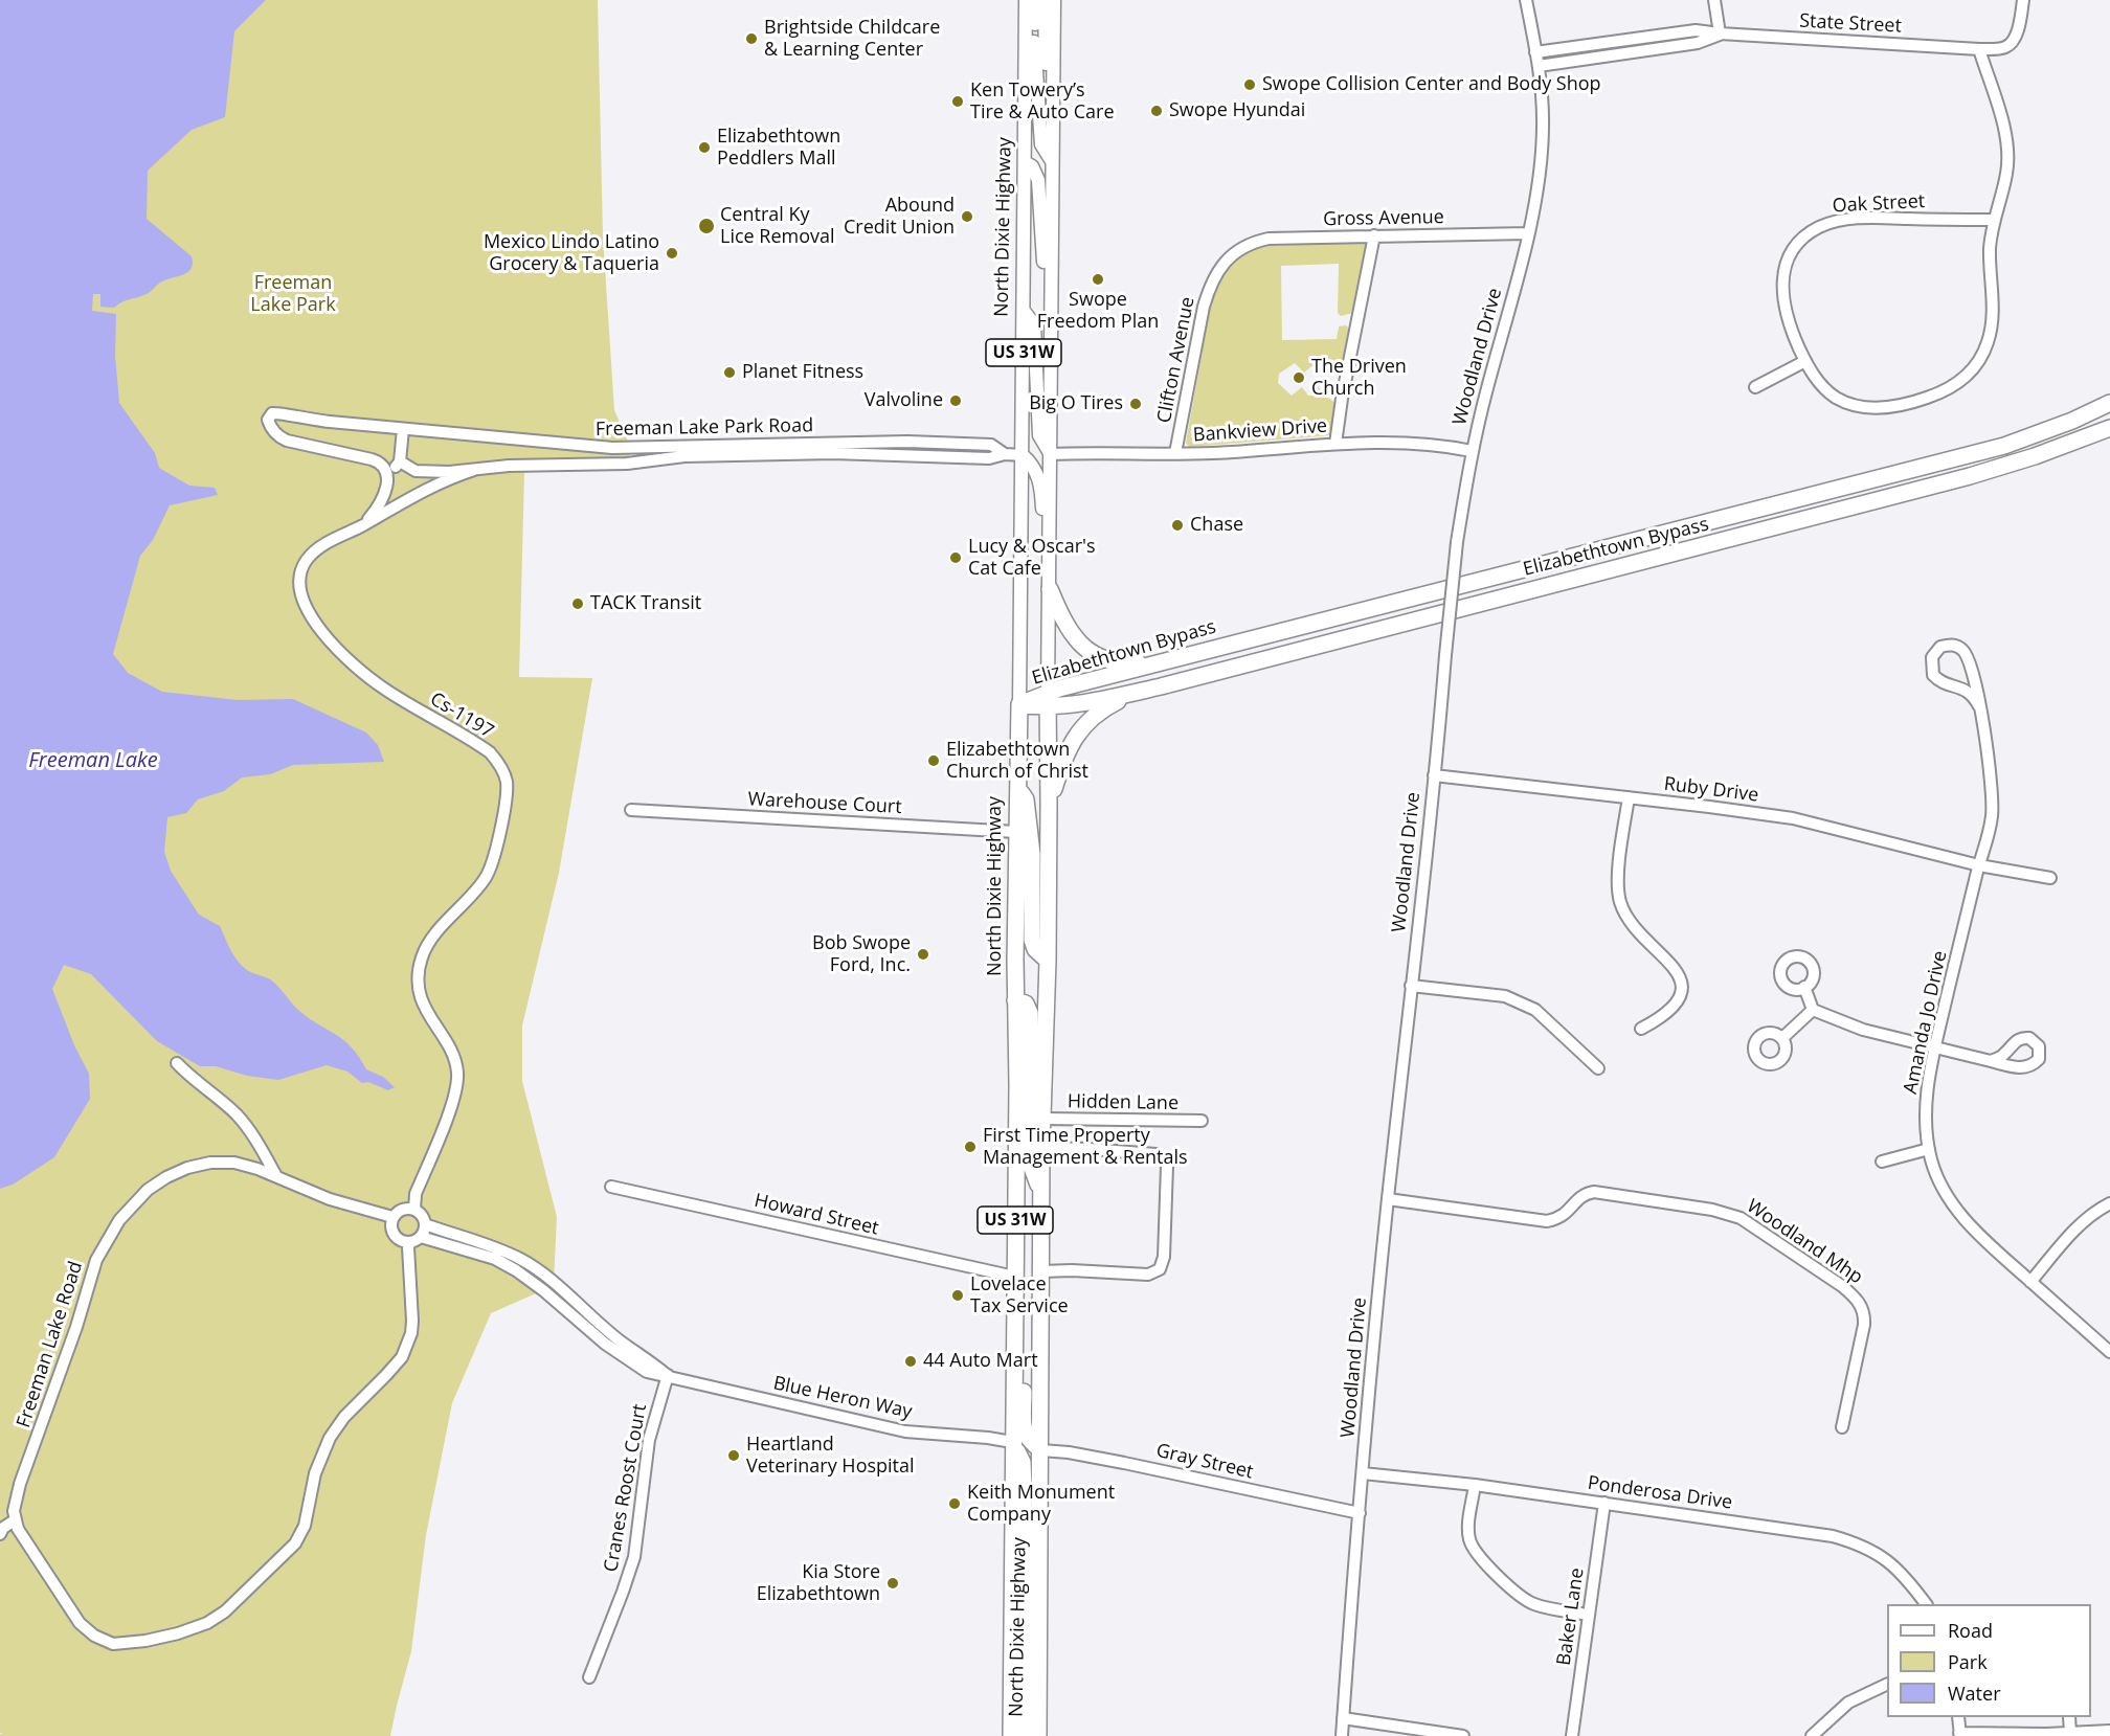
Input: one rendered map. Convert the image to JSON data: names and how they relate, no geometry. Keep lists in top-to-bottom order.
{
  "streets": {
    "highway": ["North Dixie Highway", "US 31W", "Elizabethtown Bypass"],
    "street": [
      "State Street",
      "Oak Street",
      "Gross Avenue",
      "Woodland Drive",
      "Clifton Avenue",
      "Freeman Lake Park Road",
      "Bankview Drive",
      "Cs-1197",
      "Ruby Drive",
      "Warehouse Court",
      "Amanda Jo Drive",
      "Hidden Lane",
      "Howard Street",
      "Woodland Mhp",
      "Freeman Lake Road",
      "Blue Heron Way",
      "Gray Street",
      "Cranes Roost Court",
      "Ponderosa Drive",
      "Baker Lane"
    ]
  },
  "crossings": [
    ["State Street", "Oak Street"],
    ["State Street", "Woodland Drive"],
    ["Gross Avenue", "Woodland Drive"],
    ["Gross Avenue", "Clifton Avenue"],
    ["North Dixie Highway", "US 31W"],
    ["North Dixie Highway", "Freeman Lake Park Road"],
    ["North Dixie Highway", "Elizabethtown Bypass"],
    ["North Dixie Highway", "Warehouse Court"],
    ["North Dixie Highway", "Hidden Lane"],
    ["North Dixie Highway", "Howard Street"],
    ["North Dixie Highway", "Blue Heron Way"],
    ["North Dixie Highway", "Gray Street"],
    ["US 31W", "Bankview Drive"],
    ["US 31W", "Elizabethtown Bypass"],
    ["Woodland Drive", "Bankview Drive"],
    ["Woodland Drive", "Ruby Drive"],
    ["Woodland Drive", "Woodland Mhp"],
    ["Woodland Drive", "Gray Street"],
    ["Woodland Drive", "Ponderosa Drive"],
    ["Clifton Avenue", "Bankview Drive"],
    ["Freeman Lake Park Road", "Cs-1197"],
    ["Cs-1197", "Freeman Lake Road"],
    ["Cs-1197", "Blue Heron Way"],
    ["Ruby Drive", "Amanda Jo Drive"],
    ["Freeman Lake Road", "Blue Heron Way"],
    ["Blue Heron Way", "Cranes Roost Court"],
    ["Ponderosa Drive", "Baker Lane"]
  ],
  "water": ["Freeman Lake"],
  "parks": ["Freeman Lake Park"],
  "places": [
    "Brightside Childcare & Learning Center",
    "Swope Collision Center and Body Shop",
    "Ken Towery’s Tire & Auto Care",
    "Swope Hyundai",
    "Elizabethtown Peddlers Mall",
    "Abound Credit Union",
    "Central Ky Lice Removal",
    "Mexico Lindo Latino Grocery & Taqueria",
    "Swope Freedom Plan",
    "Planet Fitness",
    "The Driven Church",
    "Valvoline",
    "Big O Tires",
    "Chase",
    "Lucy & Oscar's Cat Cafe",
    "TACK Transit",
    "Elizabethtown Church of Christ",
    "Bob Swope Ford, Inc.",
    "First Time Property Management & Rentals",
    "Lovelace Tax Service",
    "44 Auto Mart",
    "Heartland Veterinary Hospital",
    "Keith Monument Company",
    "Kia Store Elizabethtown"
  ],
  "legend": ["Road", "Park", "Water"]
}
